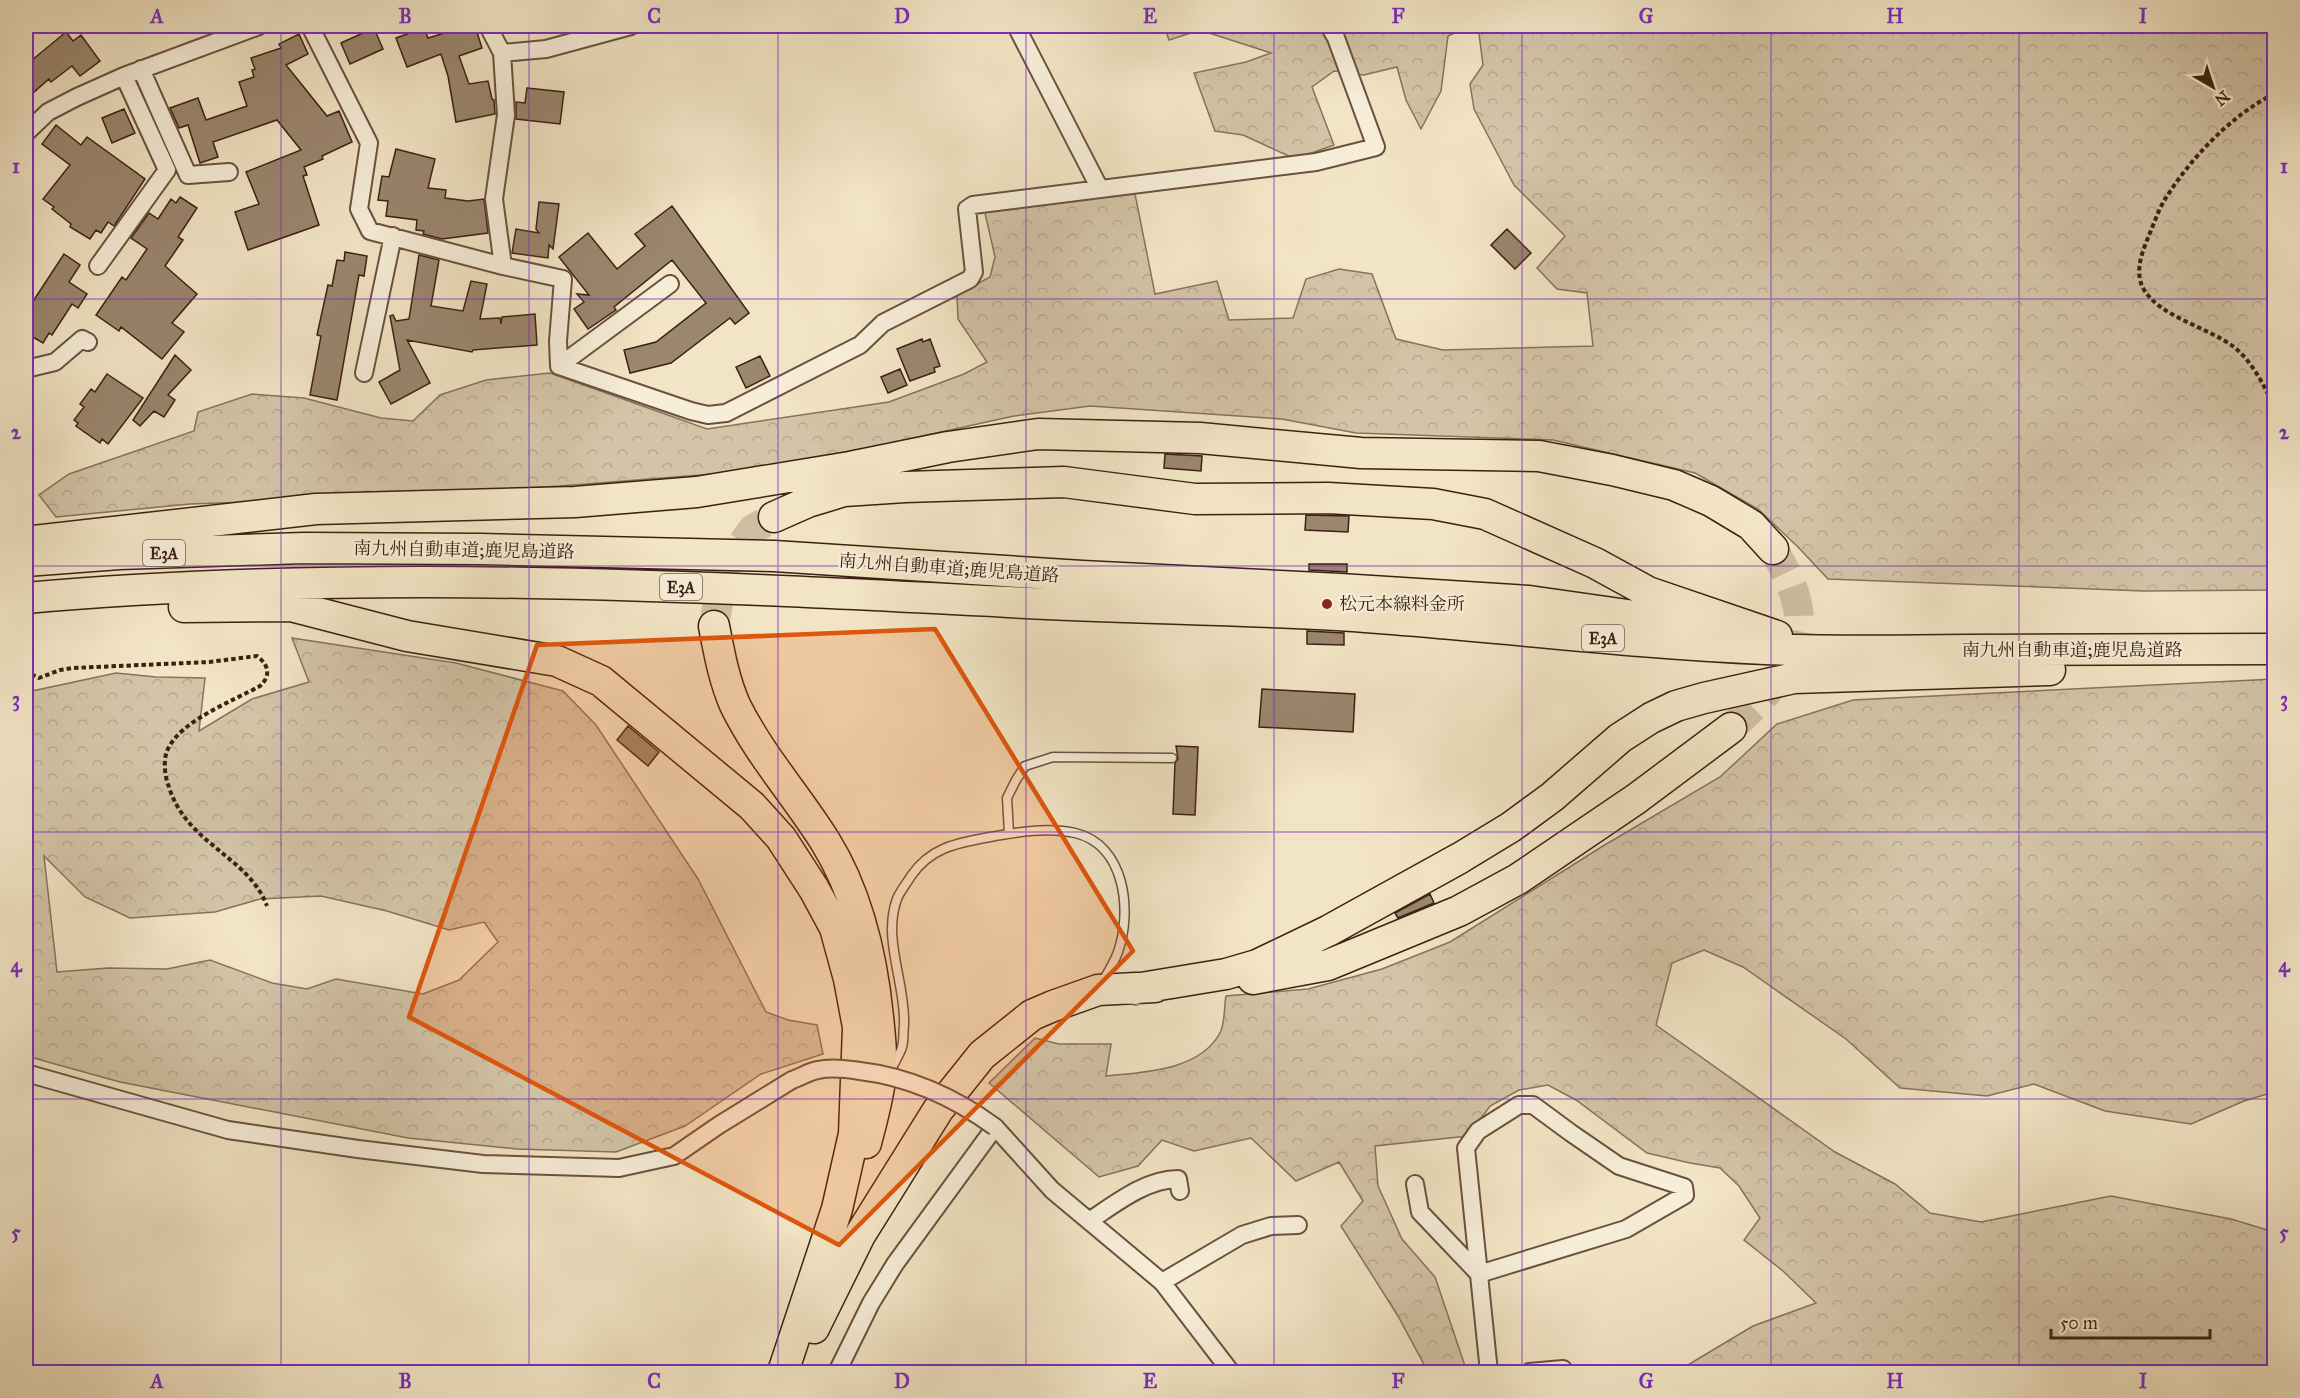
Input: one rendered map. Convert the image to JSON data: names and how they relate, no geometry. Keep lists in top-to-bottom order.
{
  "streets": {
    "highway": ["南九州自動車道;鹿児島道路", "E3A"]
  },
  "places": ["松元本線料金所"],
  "scale_bar": "50 m",
  "north": "bottom right",
  "grid": {
    "columns": [
      "A",
      "B",
      "C",
      "D",
      "E",
      "F",
      "G",
      "H",
      "I"
    ],
    "rows": [
      "1",
      "2",
      "3",
      "4",
      "5"
    ]
  }
}
